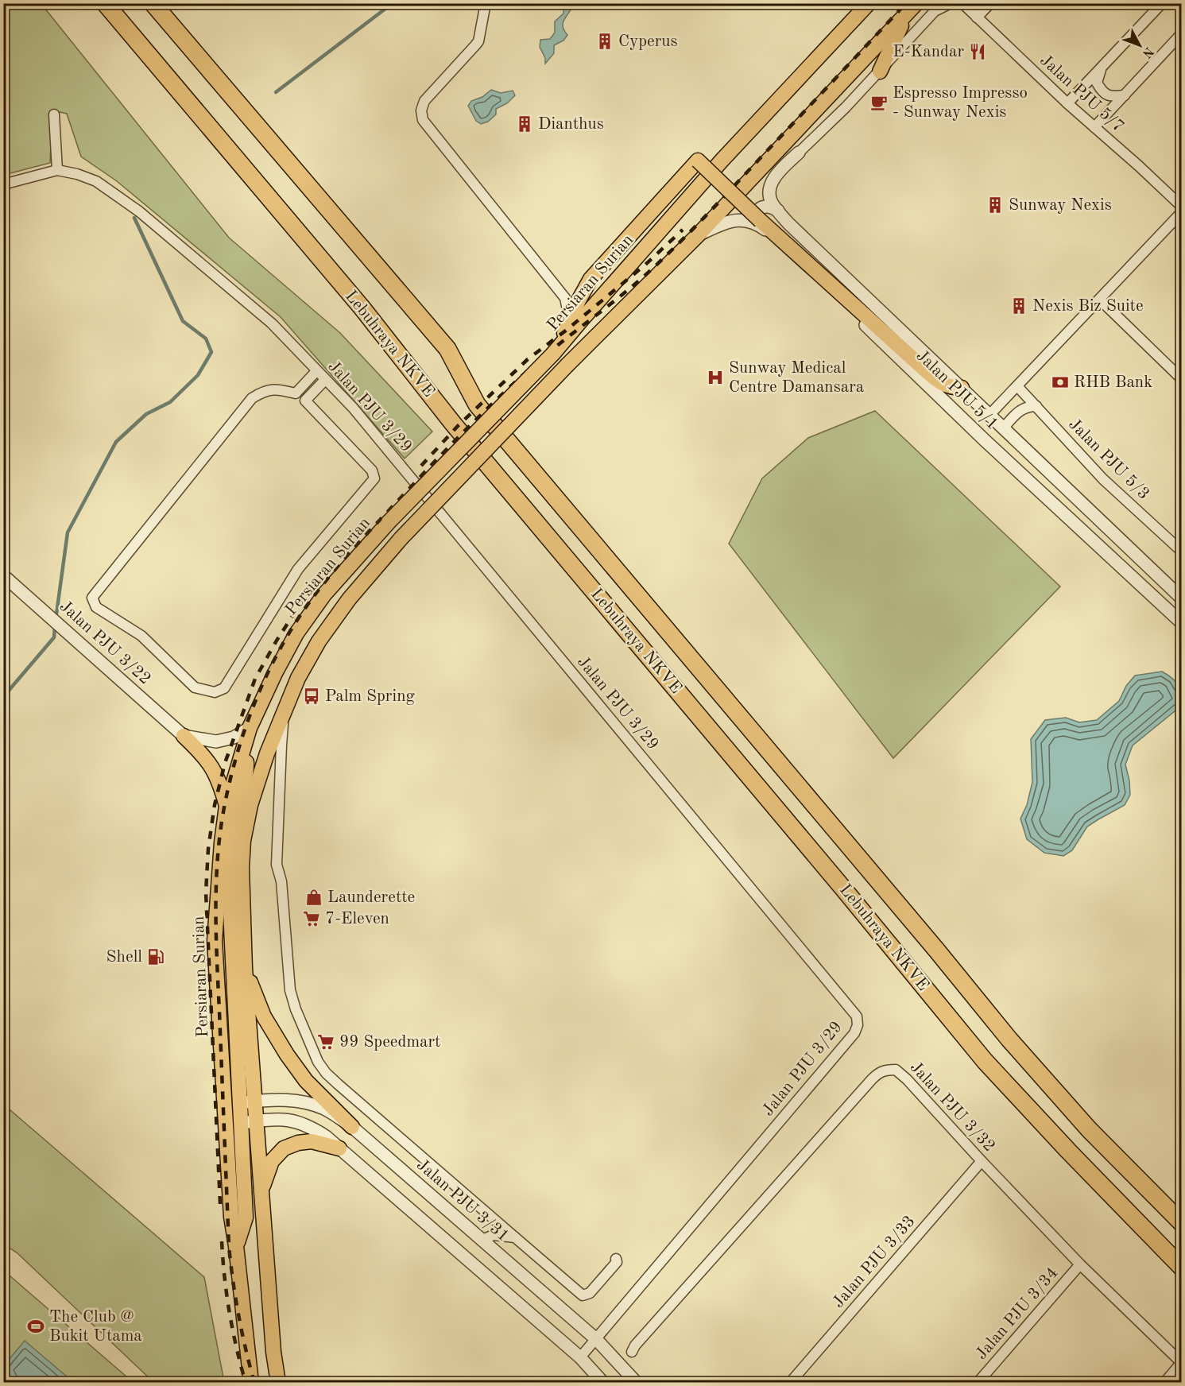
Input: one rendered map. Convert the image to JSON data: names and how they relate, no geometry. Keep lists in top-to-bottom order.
{
  "streets": {
    "highway": ["Lebuhraya NKVE"],
    "main road": ["Persiaran Surian"],
    "street": [
      "Jalan PJU 5/7",
      "Jalan PJU 5/1",
      "Jalan PJU 3/29",
      "Jalan PJU 5/3",
      "Jalan PJU 3/22",
      "Jalan PJU 3/32",
      "Jalan PJU 3/31",
      "Jalan PJU 3/33",
      "Jalan PJU 3/34"
    ]
  },
  "crossings": [
    ["Jalan PJU 3/29", "Jalan PJU 3/31"],
    ["Jalan PJU 3/32", "Jalan PJU 3/33"],
    ["Jalan PJU 3/32", "Jalan PJU 3/34"]
  ],
  "places": {
    "building": [
      "Cyperus",
      "Dianthus",
      "Sunway Nexis",
      "Nexis Biz Suite"
    ],
    "restaurant": ["E-Kandar"],
    "cafe": ["Espresso Impresso - Sunway Nexis"],
    "hospital": ["Sunway Medical Centre Damansara"],
    "bank": ["RHB Bank"],
    "bus stop": ["Palm Spring"],
    "shop": ["Launderette"],
    "supermarket": ["7-Eleven", "99 Speedmart"],
    "fuel station": ["Shell"],
    "sports": ["The Club @ Bukit Utama"]
  },
  "north": "bottom right"
}
